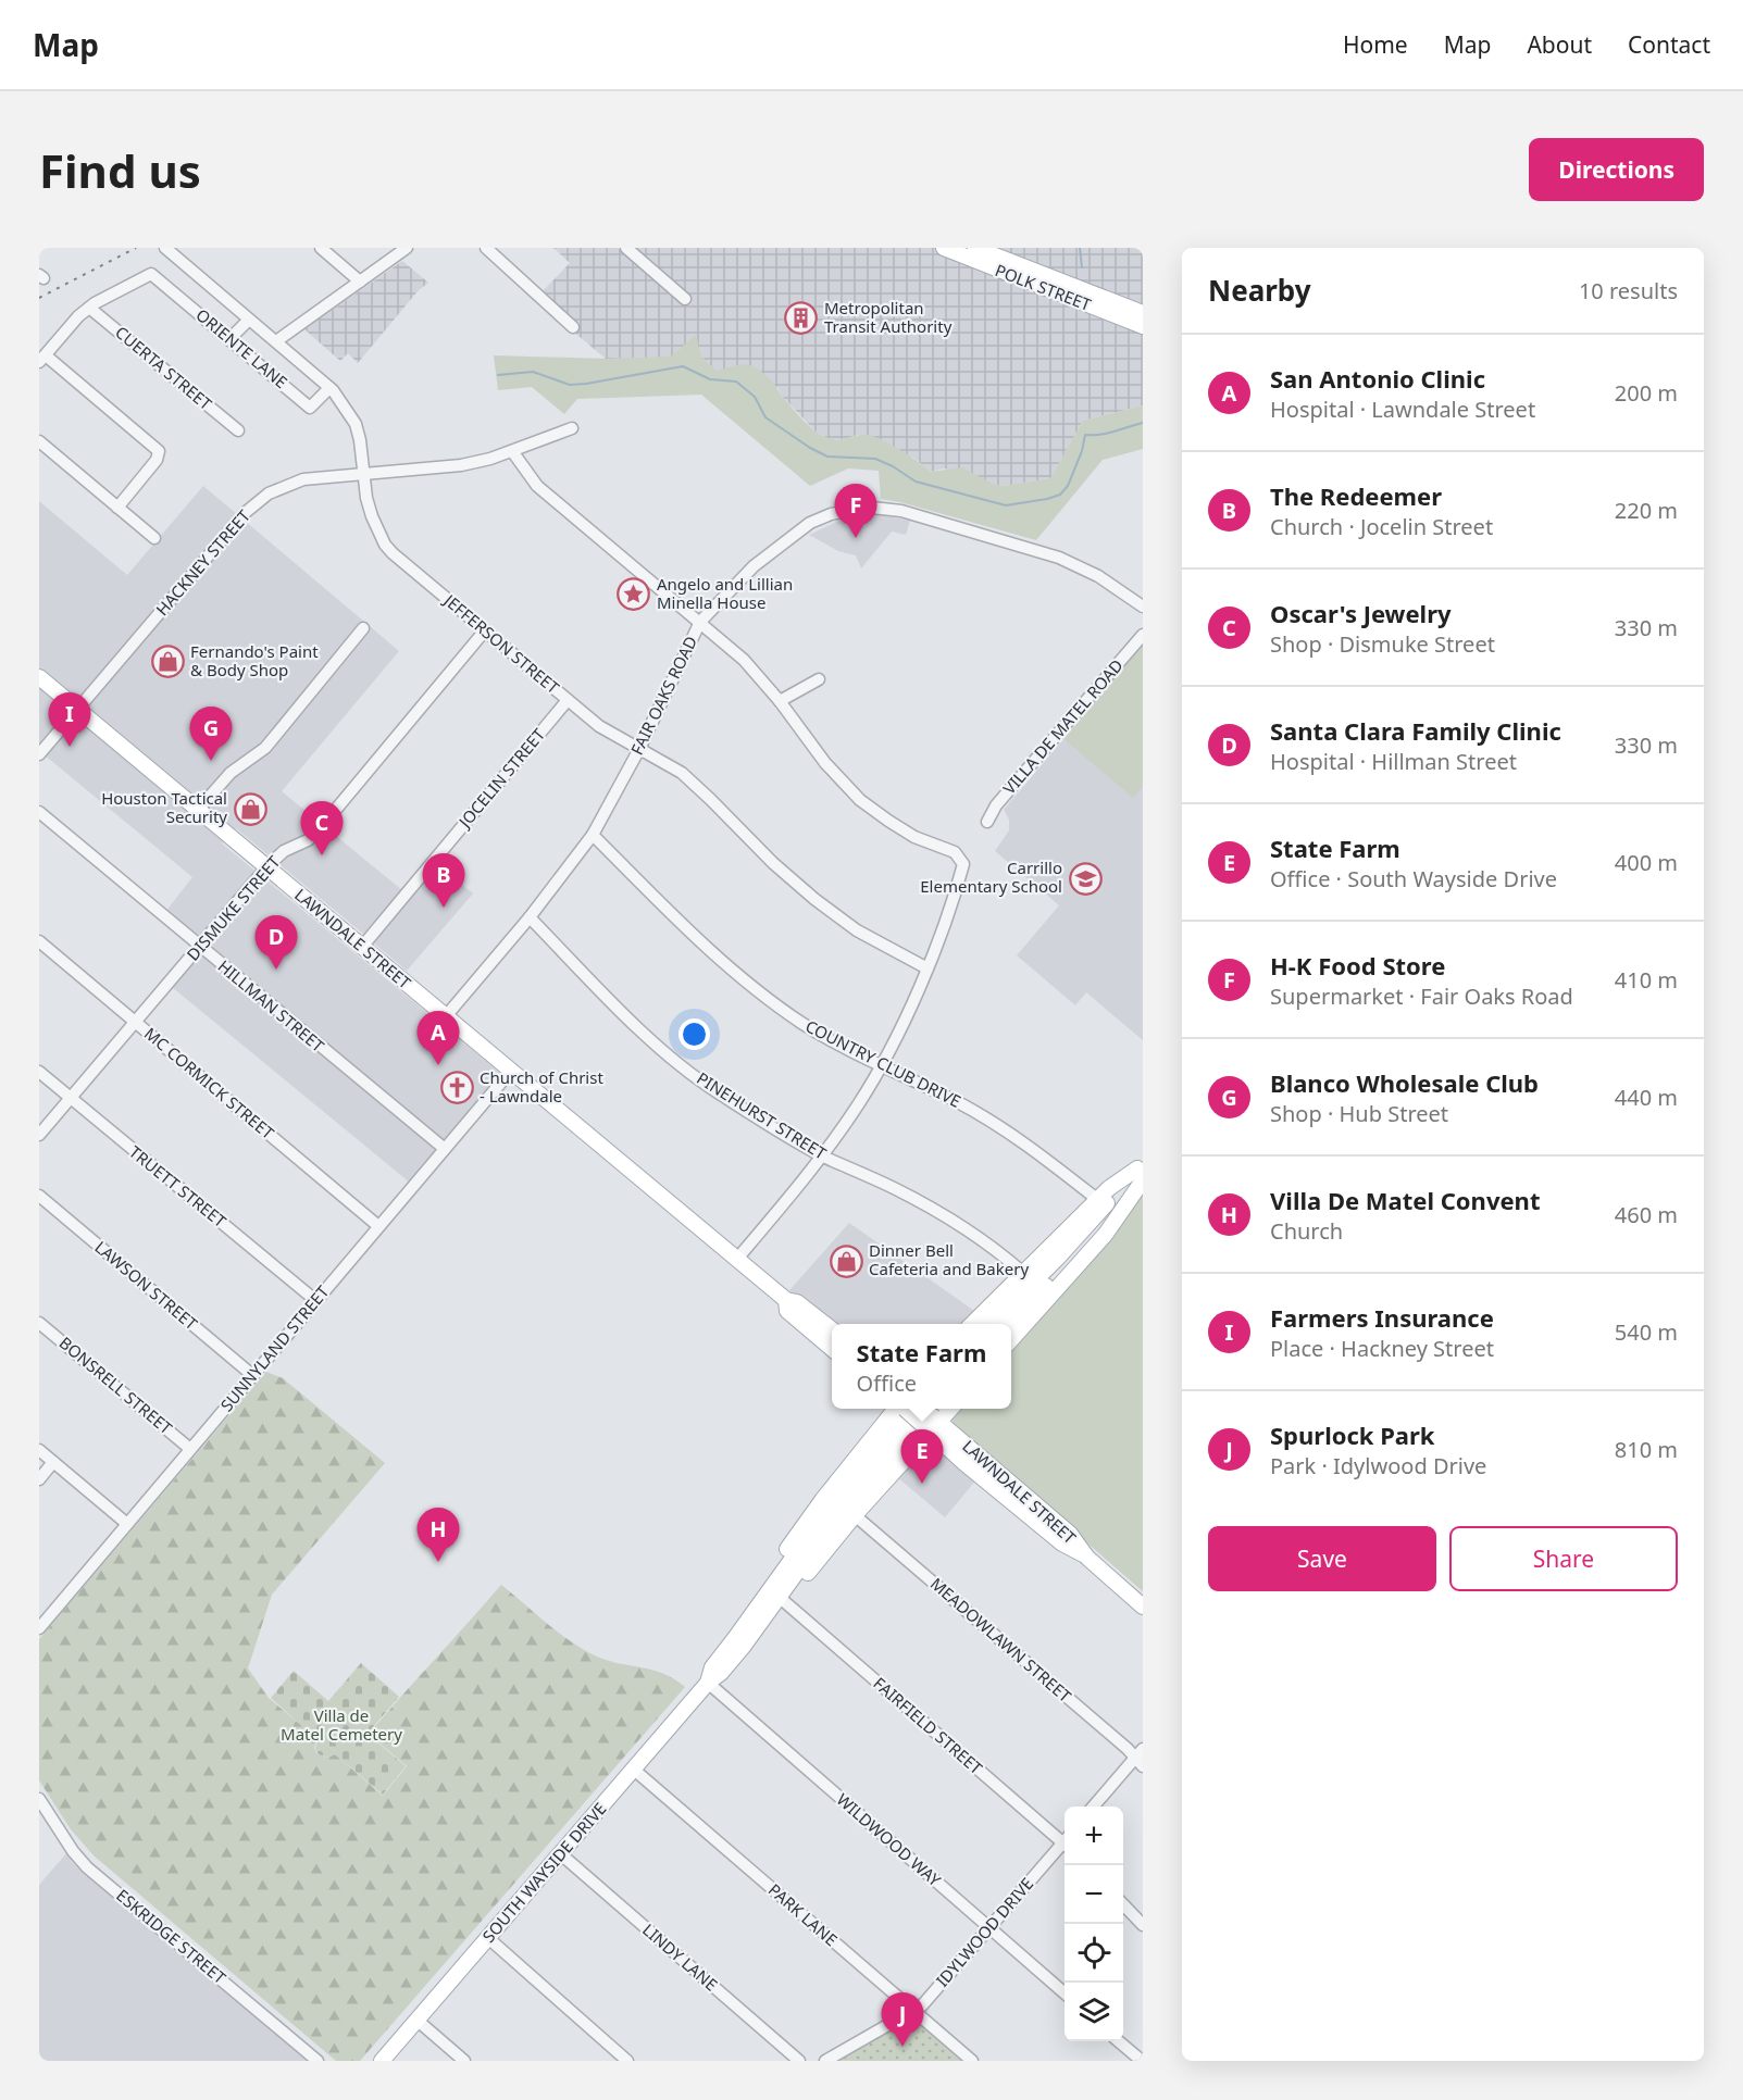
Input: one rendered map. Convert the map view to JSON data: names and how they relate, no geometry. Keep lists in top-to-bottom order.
{
  "streets": {
    "main road": ["POLK STREET", "LAWNDALE STREET", "SOUTH WAYSIDE DRIVE"],
    "street": [
      "ORIENTE LANE",
      "CUERTA STREET",
      "HACKNEY STREET",
      "JEFFERSON STREET",
      "FAIR OAKS ROAD",
      "VILLA DE MATEL ROAD",
      "JOCELIN STREET",
      "DISMUKE STREET",
      "HILLMAN STREET",
      "COUNTRY CLUB DRIVE",
      "MC CORMICK STREET",
      "PINEHURST STREET",
      "TRUETT STREET",
      "LAWSON STREET",
      "SUNNYLAND STREET",
      "BONSRELL STREET",
      "MEADOWLAWN STREET",
      "FAIRFIELD STREET",
      "WILDWOOD WAY",
      "PARK LANE",
      "IDYLWOOD DRIVE",
      "ESKRIDGE STREET",
      "LINDY LANE"
    ]
  },
  "crossings": [
    ["ORIENTE LANE", "CUERTA STREET"],
    ["ORIENTE LANE", "JEFFERSON STREET"],
    ["HACKNEY STREET", "JEFFERSON STREET"],
    ["HACKNEY STREET", "LAWNDALE STREET"],
    ["JEFFERSON STREET", "FAIR OAKS ROAD"],
    ["JEFFERSON STREET", "JOCELIN STREET"],
    ["JEFFERSON STREET", "DISMUKE STREET"],
    ["FAIR OAKS ROAD", "LAWNDALE STREET"],
    ["FAIR OAKS ROAD", "COUNTRY CLUB DRIVE"],
    ["FAIR OAKS ROAD", "PINEHURST STREET"],
    ["JOCELIN STREET", "LAWNDALE STREET"],
    ["DISMUKE STREET", "LAWNDALE STREET"],
    ["DISMUKE STREET", "HILLMAN STREET"],
    ["DISMUKE STREET", "MC CORMICK STREET"],
    ["DISMUKE STREET", "TRUETT STREET"],
    ["LAWNDALE STREET", "SUNNYLAND STREET"],
    ["LAWNDALE STREET", "SOUTH WAYSIDE DRIVE"],
    ["HILLMAN STREET", "SUNNYLAND STREET"],
    ["MC CORMICK STREET", "SUNNYLAND STREET"],
    ["TRUETT STREET", "SUNNYLAND STREET"],
    ["LAWSON STREET", "SUNNYLAND STREET"],
    ["SUNNYLAND STREET", "BONSRELL STREET"],
    ["WILDWOOD WAY", "SOUTH WAYSIDE DRIVE"],
    ["WILDWOOD WAY", "IDYLWOOD DRIVE"],
    ["SOUTH WAYSIDE DRIVE", "PARK LANE"],
    ["SOUTH WAYSIDE DRIVE", "LINDY LANE"],
    ["PARK LANE", "IDYLWOOD DRIVE"]
  ],
  "parks": ["Villa de Matel Cemetery"],
  "places": {
    "building": ["Metropolitan Transit Authority"],
    "place": ["Angelo and Lillian Minella House"],
    "shop": ["Fernando's Paint & Body Shop", "Houston Tactical Security", "Dinner Bell Cafeteria and Bakery"],
    "school or university": ["Carrillo Elementary School"],
    "church": ["Church of Christ - Lawndale"]
  },
  "page": {
    "header": "Map",
    "nav": [
      "Home",
      "Map",
      "About",
      "Contact"
    ],
    "buttons": [
      "Directions",
      ["Save", "Share"]
    ],
    "title": "Find us",
    "heading": ["Nearby", "10 results"],
    "list": [
      {
        "mark": "A",
        "name": "San Antonio Clinic",
        "note": "Hospital · Lawndale Street",
        "value": "200 m"
      },
      {
        "mark": "B",
        "name": "The Redeemer",
        "note": "Church · Jocelin Street",
        "value": "220 m"
      },
      {
        "mark": "C",
        "name": "Oscar's Jewelry",
        "note": "Shop · Dismuke Street",
        "value": "330 m"
      },
      {
        "mark": "D",
        "name": "Santa Clara Family Clinic",
        "note": "Hospital · Hillman Street",
        "value": "330 m"
      },
      {
        "mark": "E",
        "name": "State Farm",
        "note": "Office · South Wayside Drive",
        "value": "400 m"
      },
      {
        "mark": "F",
        "name": "H-K Food Store",
        "note": "Supermarket · Fair Oaks Road",
        "value": "410 m"
      },
      {
        "mark": "G",
        "name": "Blanco Wholesale Club",
        "note": "Shop · Hub Street",
        "value": "440 m"
      },
      {
        "mark": "H",
        "name": "Villa De Matel Convent",
        "note": "Church",
        "value": "460 m"
      },
      {
        "mark": "I",
        "name": "Farmers Insurance",
        "note": "Place · Hackney Street",
        "value": "540 m"
      },
      {
        "mark": "J",
        "name": "Spurlock Park",
        "note": "Park · Idylwood Drive",
        "value": "810 m"
      }
    ],
    "pins": [
      "F",
      "I",
      "G",
      "C",
      "B",
      "D",
      "A",
      "E",
      "H",
      "J"
    ],
    "popup": ["State Farm", "Office"],
    "map_buttons": ["+", "−"]
  }
}
